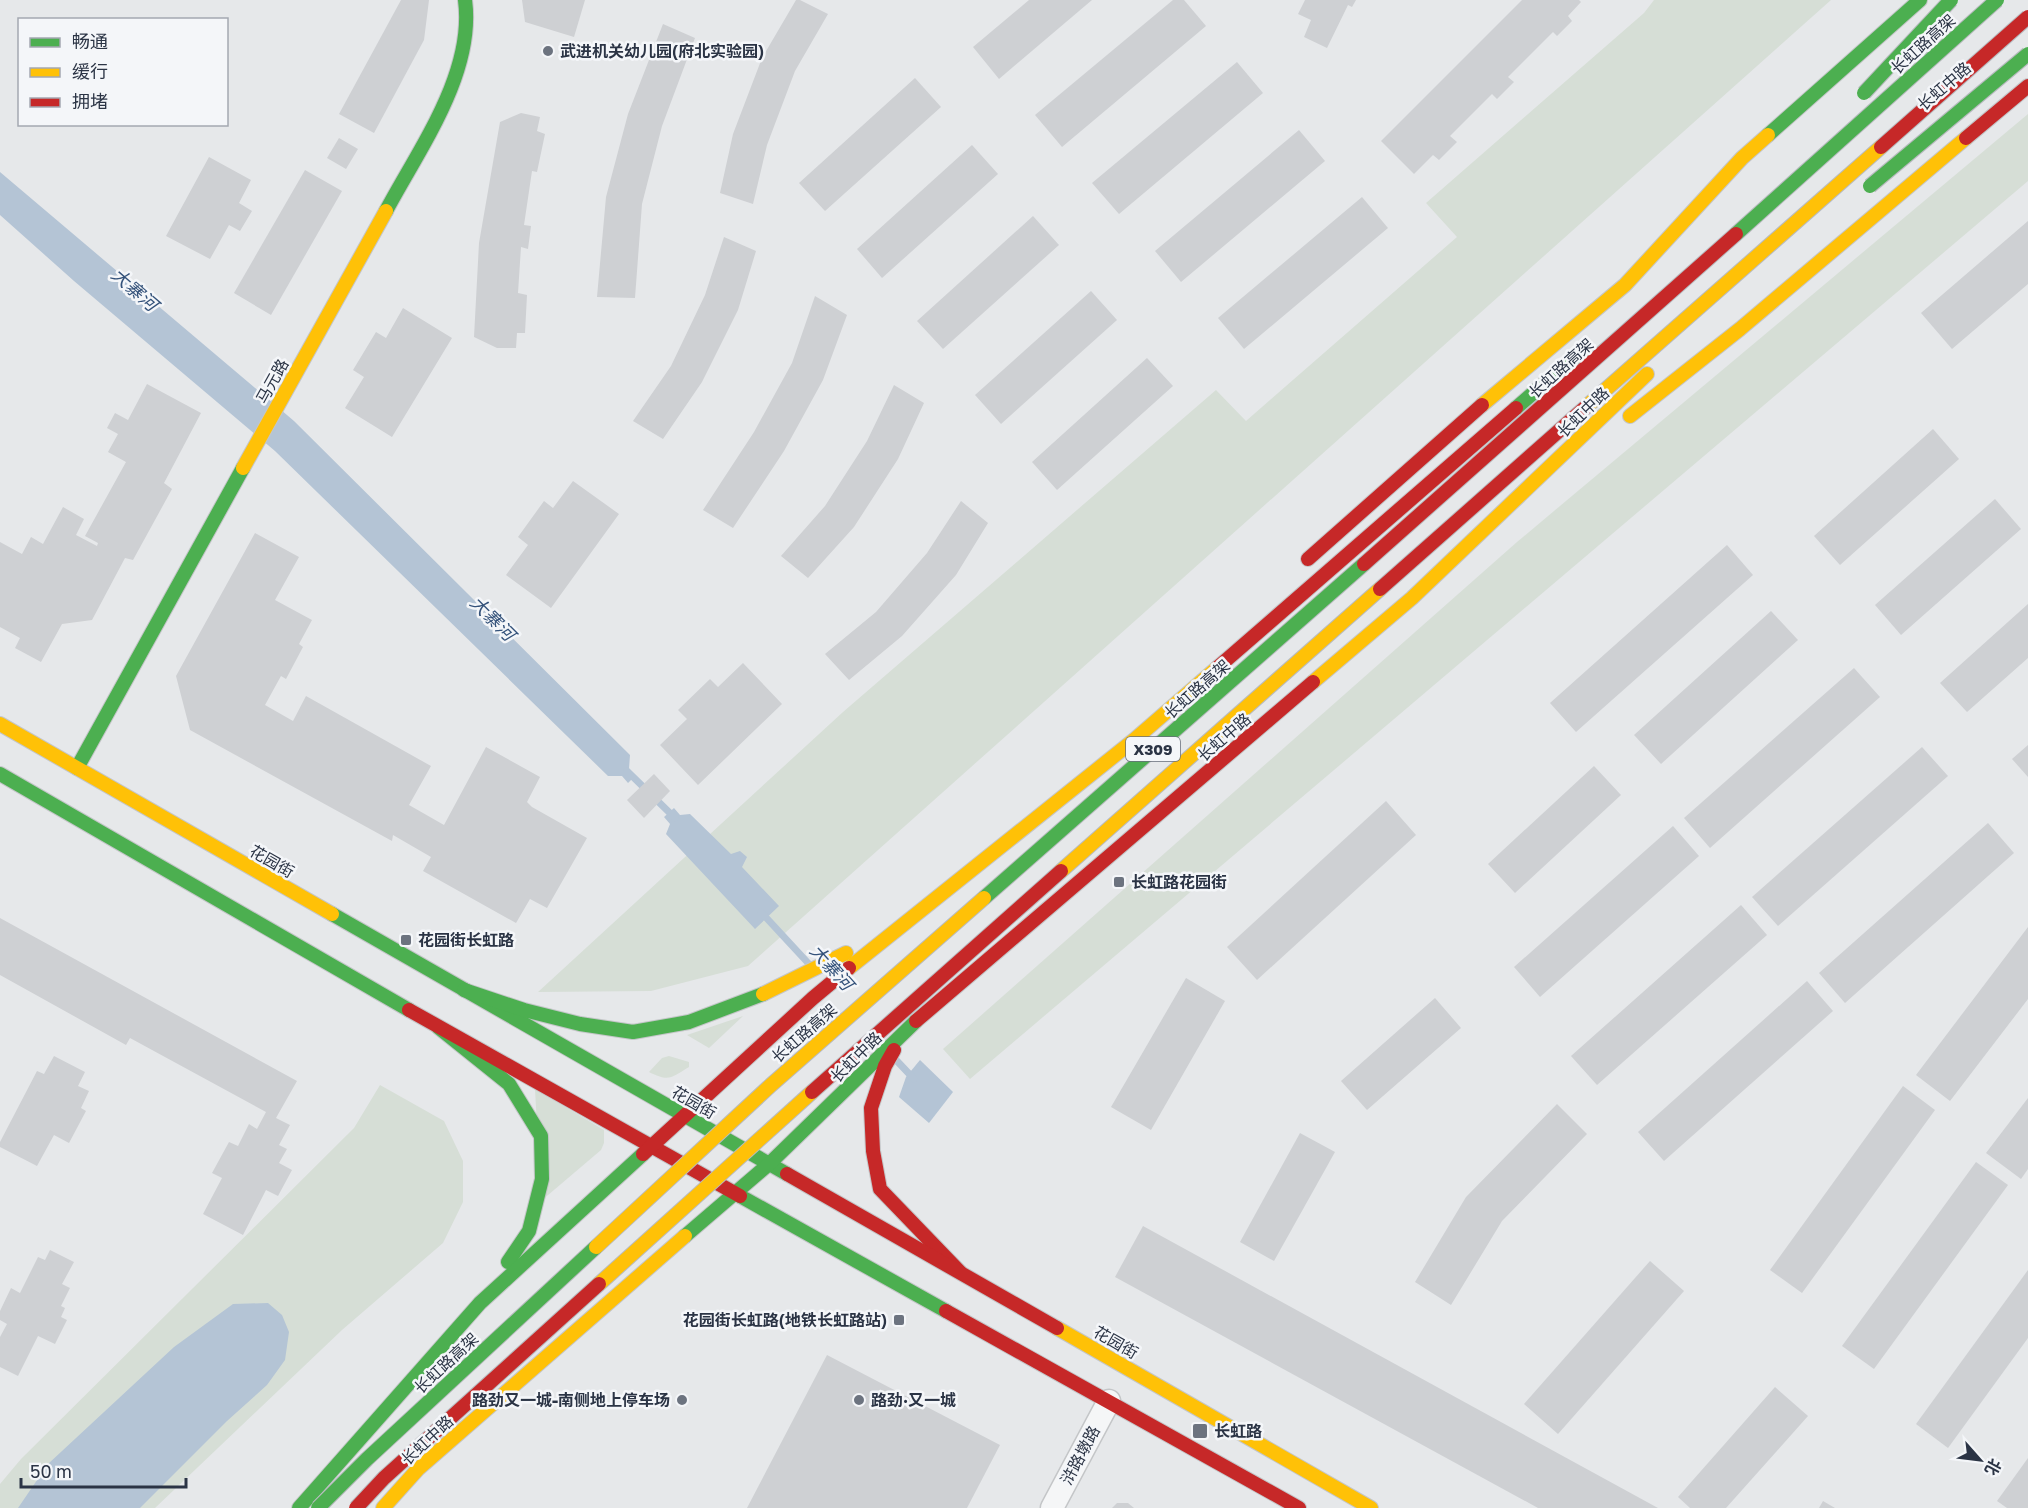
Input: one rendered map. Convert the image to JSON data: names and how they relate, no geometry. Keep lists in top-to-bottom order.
{
  "streets": {
    "main road": [
      "长虹路高架",
      "长虹中路",
      "马元路",
      "X309",
      "花园街"
    ],
    "street": ["浒路墩路"]
  },
  "crossings": [
    ["长虹中路", "花园街"],
    ["马元路", "花园街"]
  ],
  "water": ["大寨河"],
  "places": {
    "other": ["武进机关幼儿园(府北实验园)", "路劲又一城-南侧地上停车场", "路劲·又一城"],
    "transit": [
      "长虹路花园街",
      "花园街长虹路",
      "花园街长虹路(地铁长虹路站)",
      "长虹路"
    ]
  },
  "legend": ["畅通", "缓行", "拥堵"],
  "scale_bar": "50 m",
  "north": "bottom right"
}
